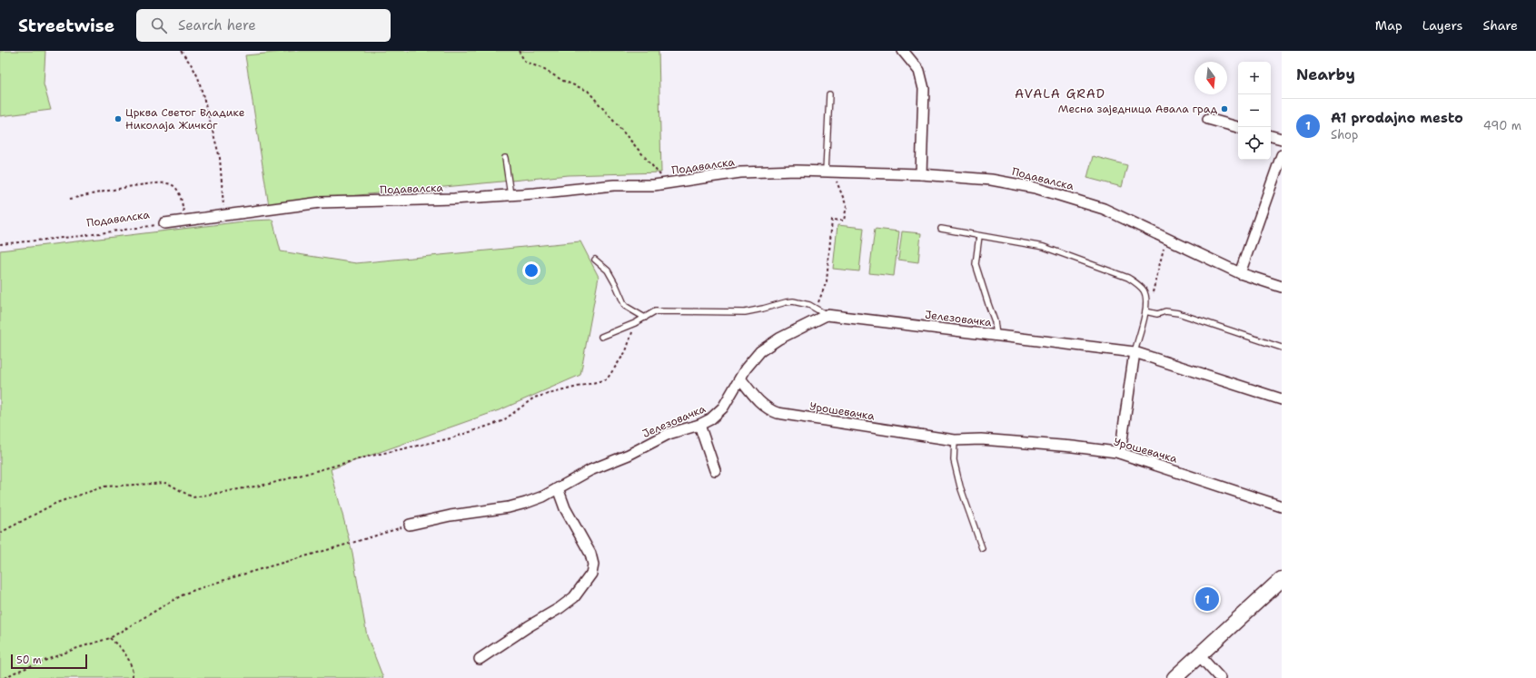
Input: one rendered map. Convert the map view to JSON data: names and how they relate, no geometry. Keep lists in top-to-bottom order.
{
  "streets": {
    "street": ["Подавалска", "Јелезовачка", "Урошевачка"]
  },
  "crossings": [
    ["Јелезовачка", "Урошевачка"]
  ],
  "districts": ["AVALA GRAD"],
  "places": ["Месна заједница Авала град", "Црква Светог Владике Николаја Жичког"],
  "scale_bar": "50 m",
  "north": "bottom",
  "page": {
    "header": "Streetwise",
    "search": "Search here",
    "nav": ["Map", "Layers", "Share"],
    "heading": "Nearby",
    "map_buttons": ["+", "−"],
    "list": [
      {
        "mark": "1",
        "name": "A1 prodajno mesto",
        "note": "Shop",
        "value": "490 m"
      }
    ],
    "pins": "1",
    "scale": "50 m"
  }
}
